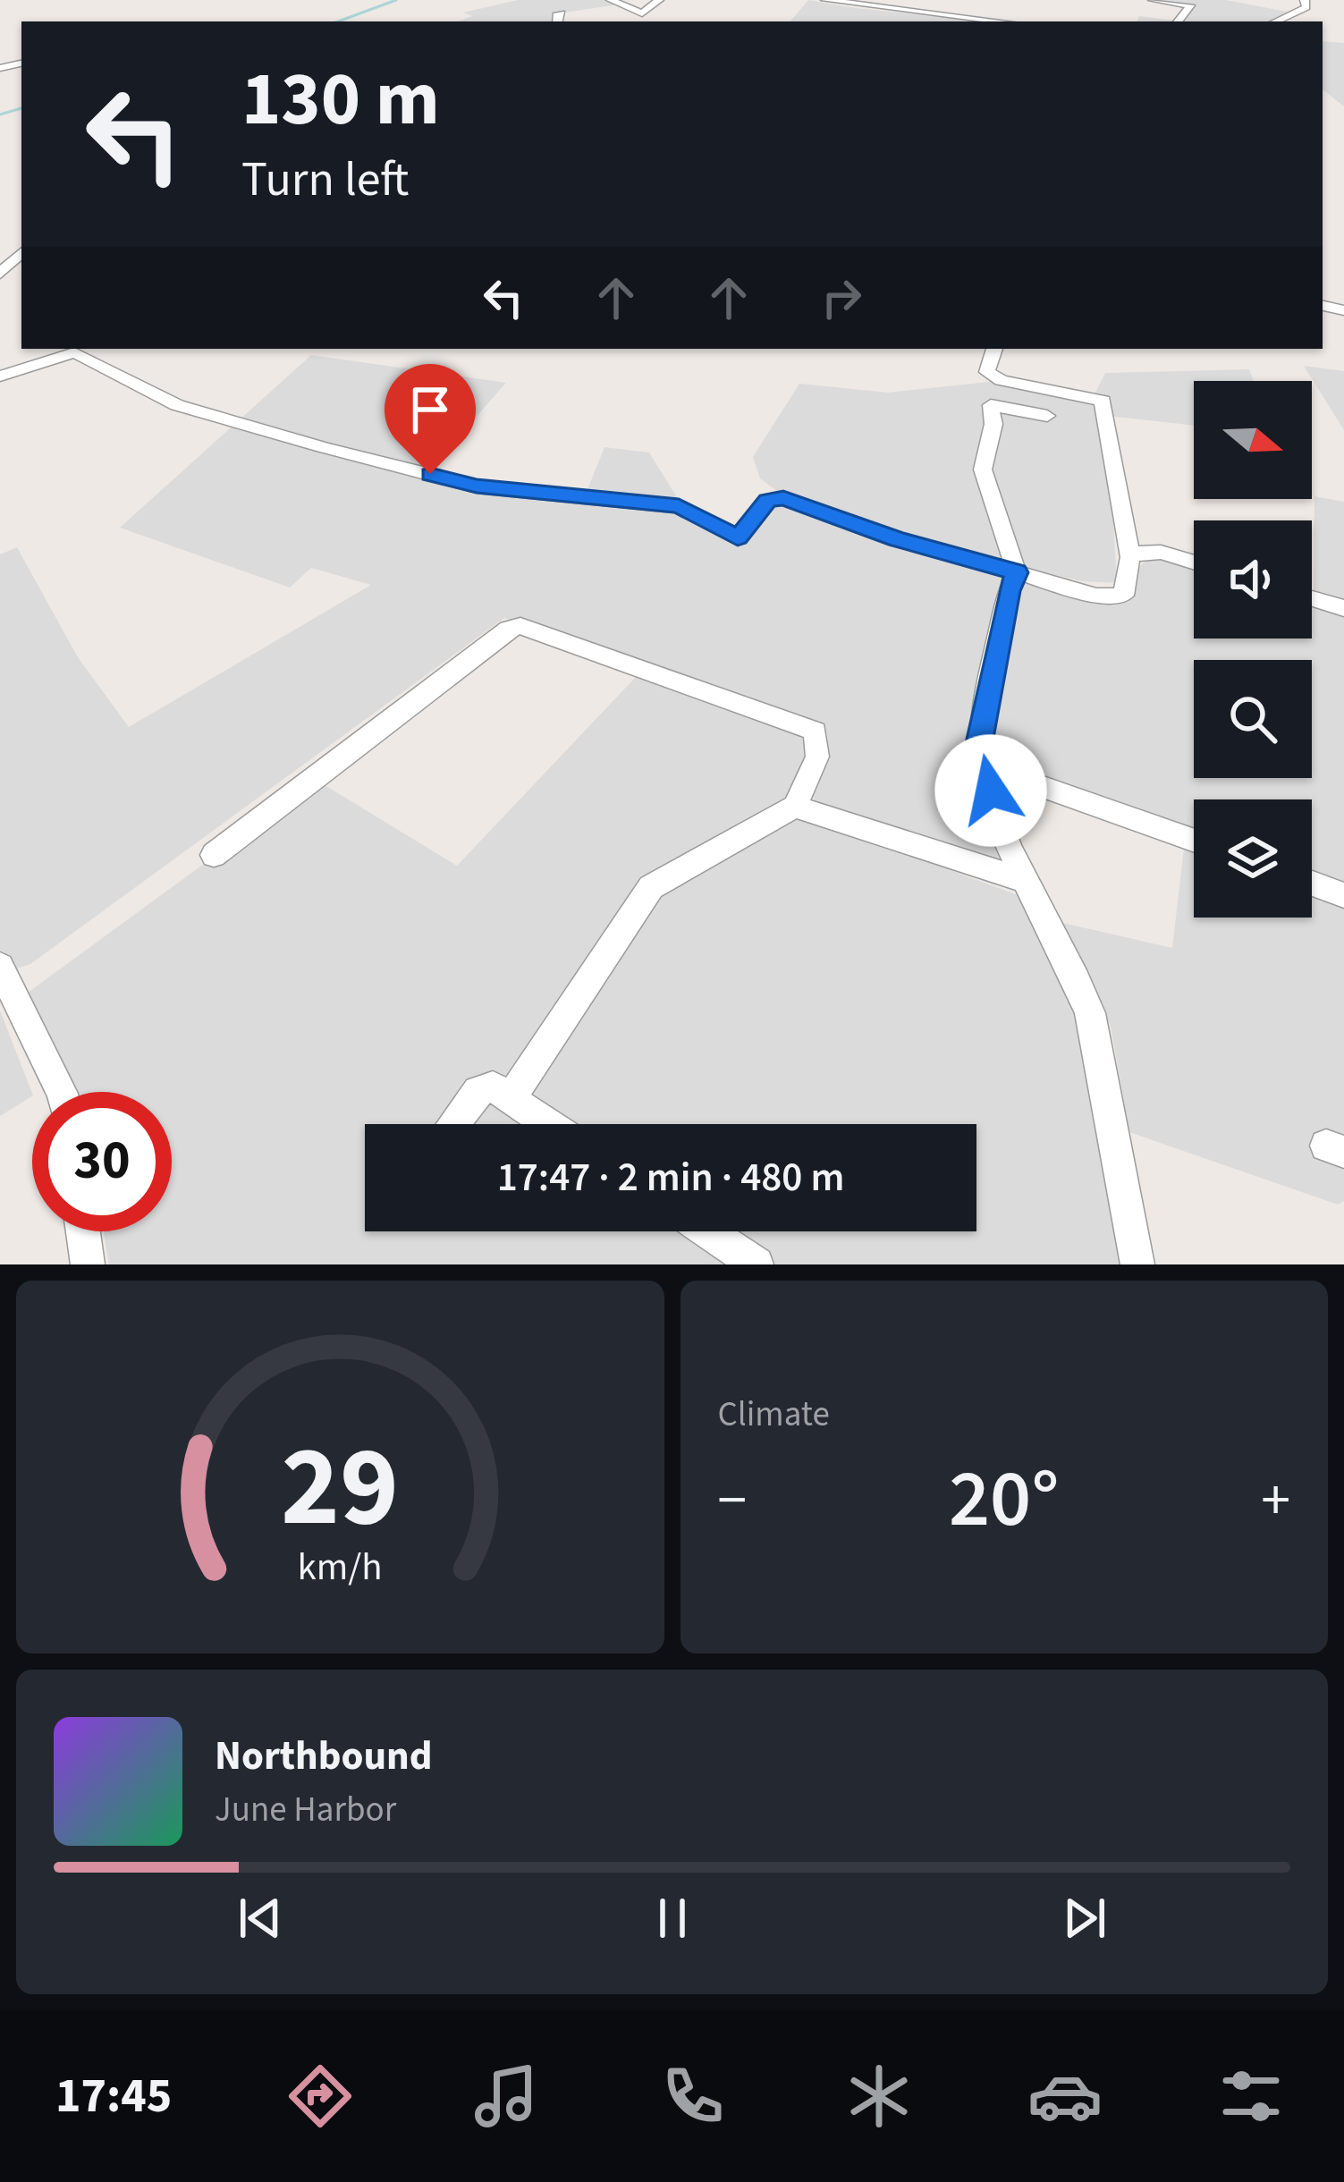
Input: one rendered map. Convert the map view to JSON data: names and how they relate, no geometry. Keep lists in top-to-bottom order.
{
  "north": "right",
  "page": {
    "turn": ["130 m", "Turn left"],
    "limit": "30",
    "trip": "17:47 · 2 min · 480 m",
    "tile": "Climate",
    "heat": ["−", "20°", "+"],
    "song": ["Northbound", "June Harbor"],
    "tabs": "17:45",
    "gauge": ["29", "km/h"]
  }
}
